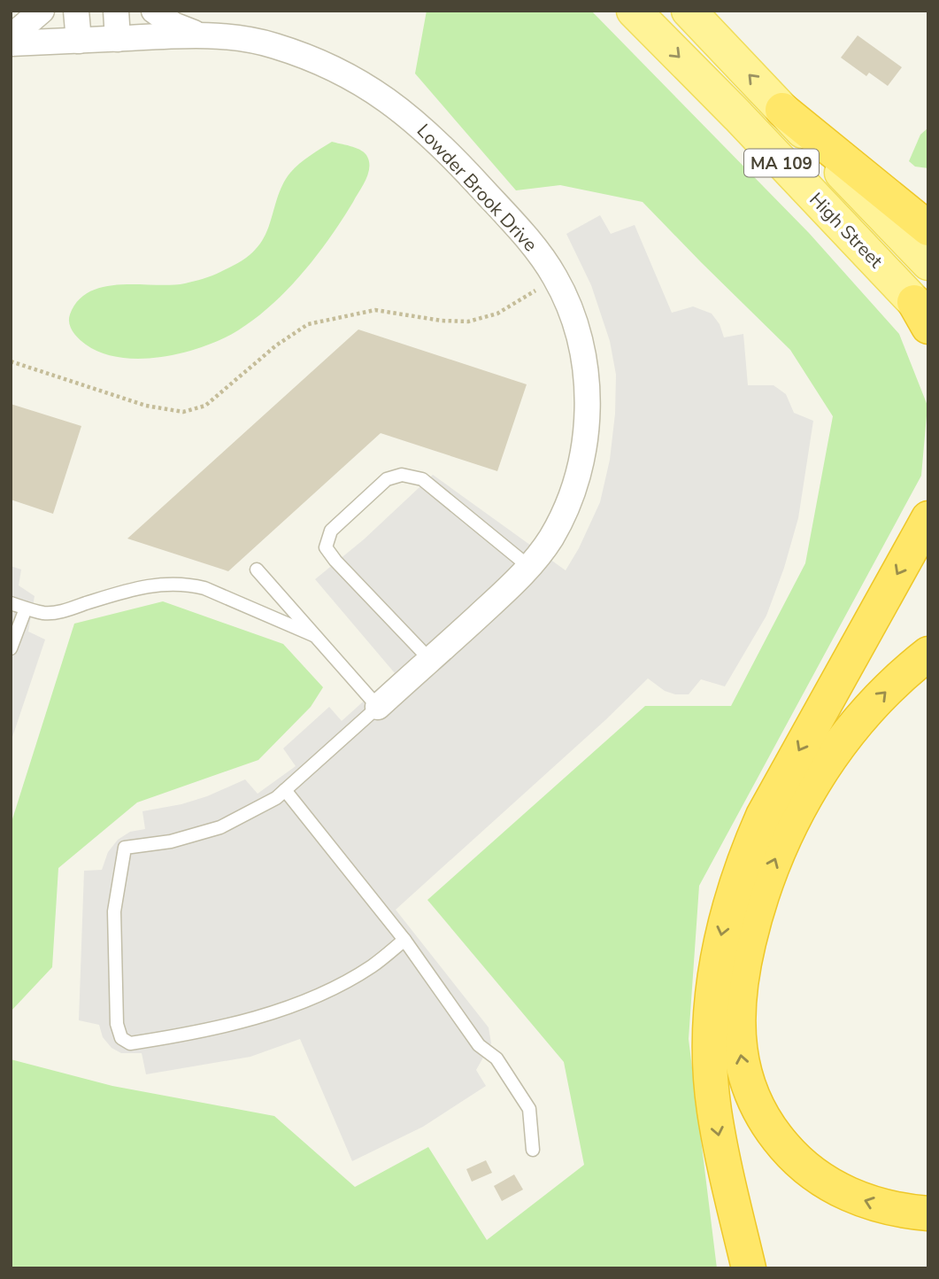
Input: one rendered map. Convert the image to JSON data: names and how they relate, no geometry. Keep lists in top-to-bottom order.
{
  "streets": {
    "main road": ["MA 109", "High Street"],
    "street": ["Lowder Brook Drive"]
  }
}
